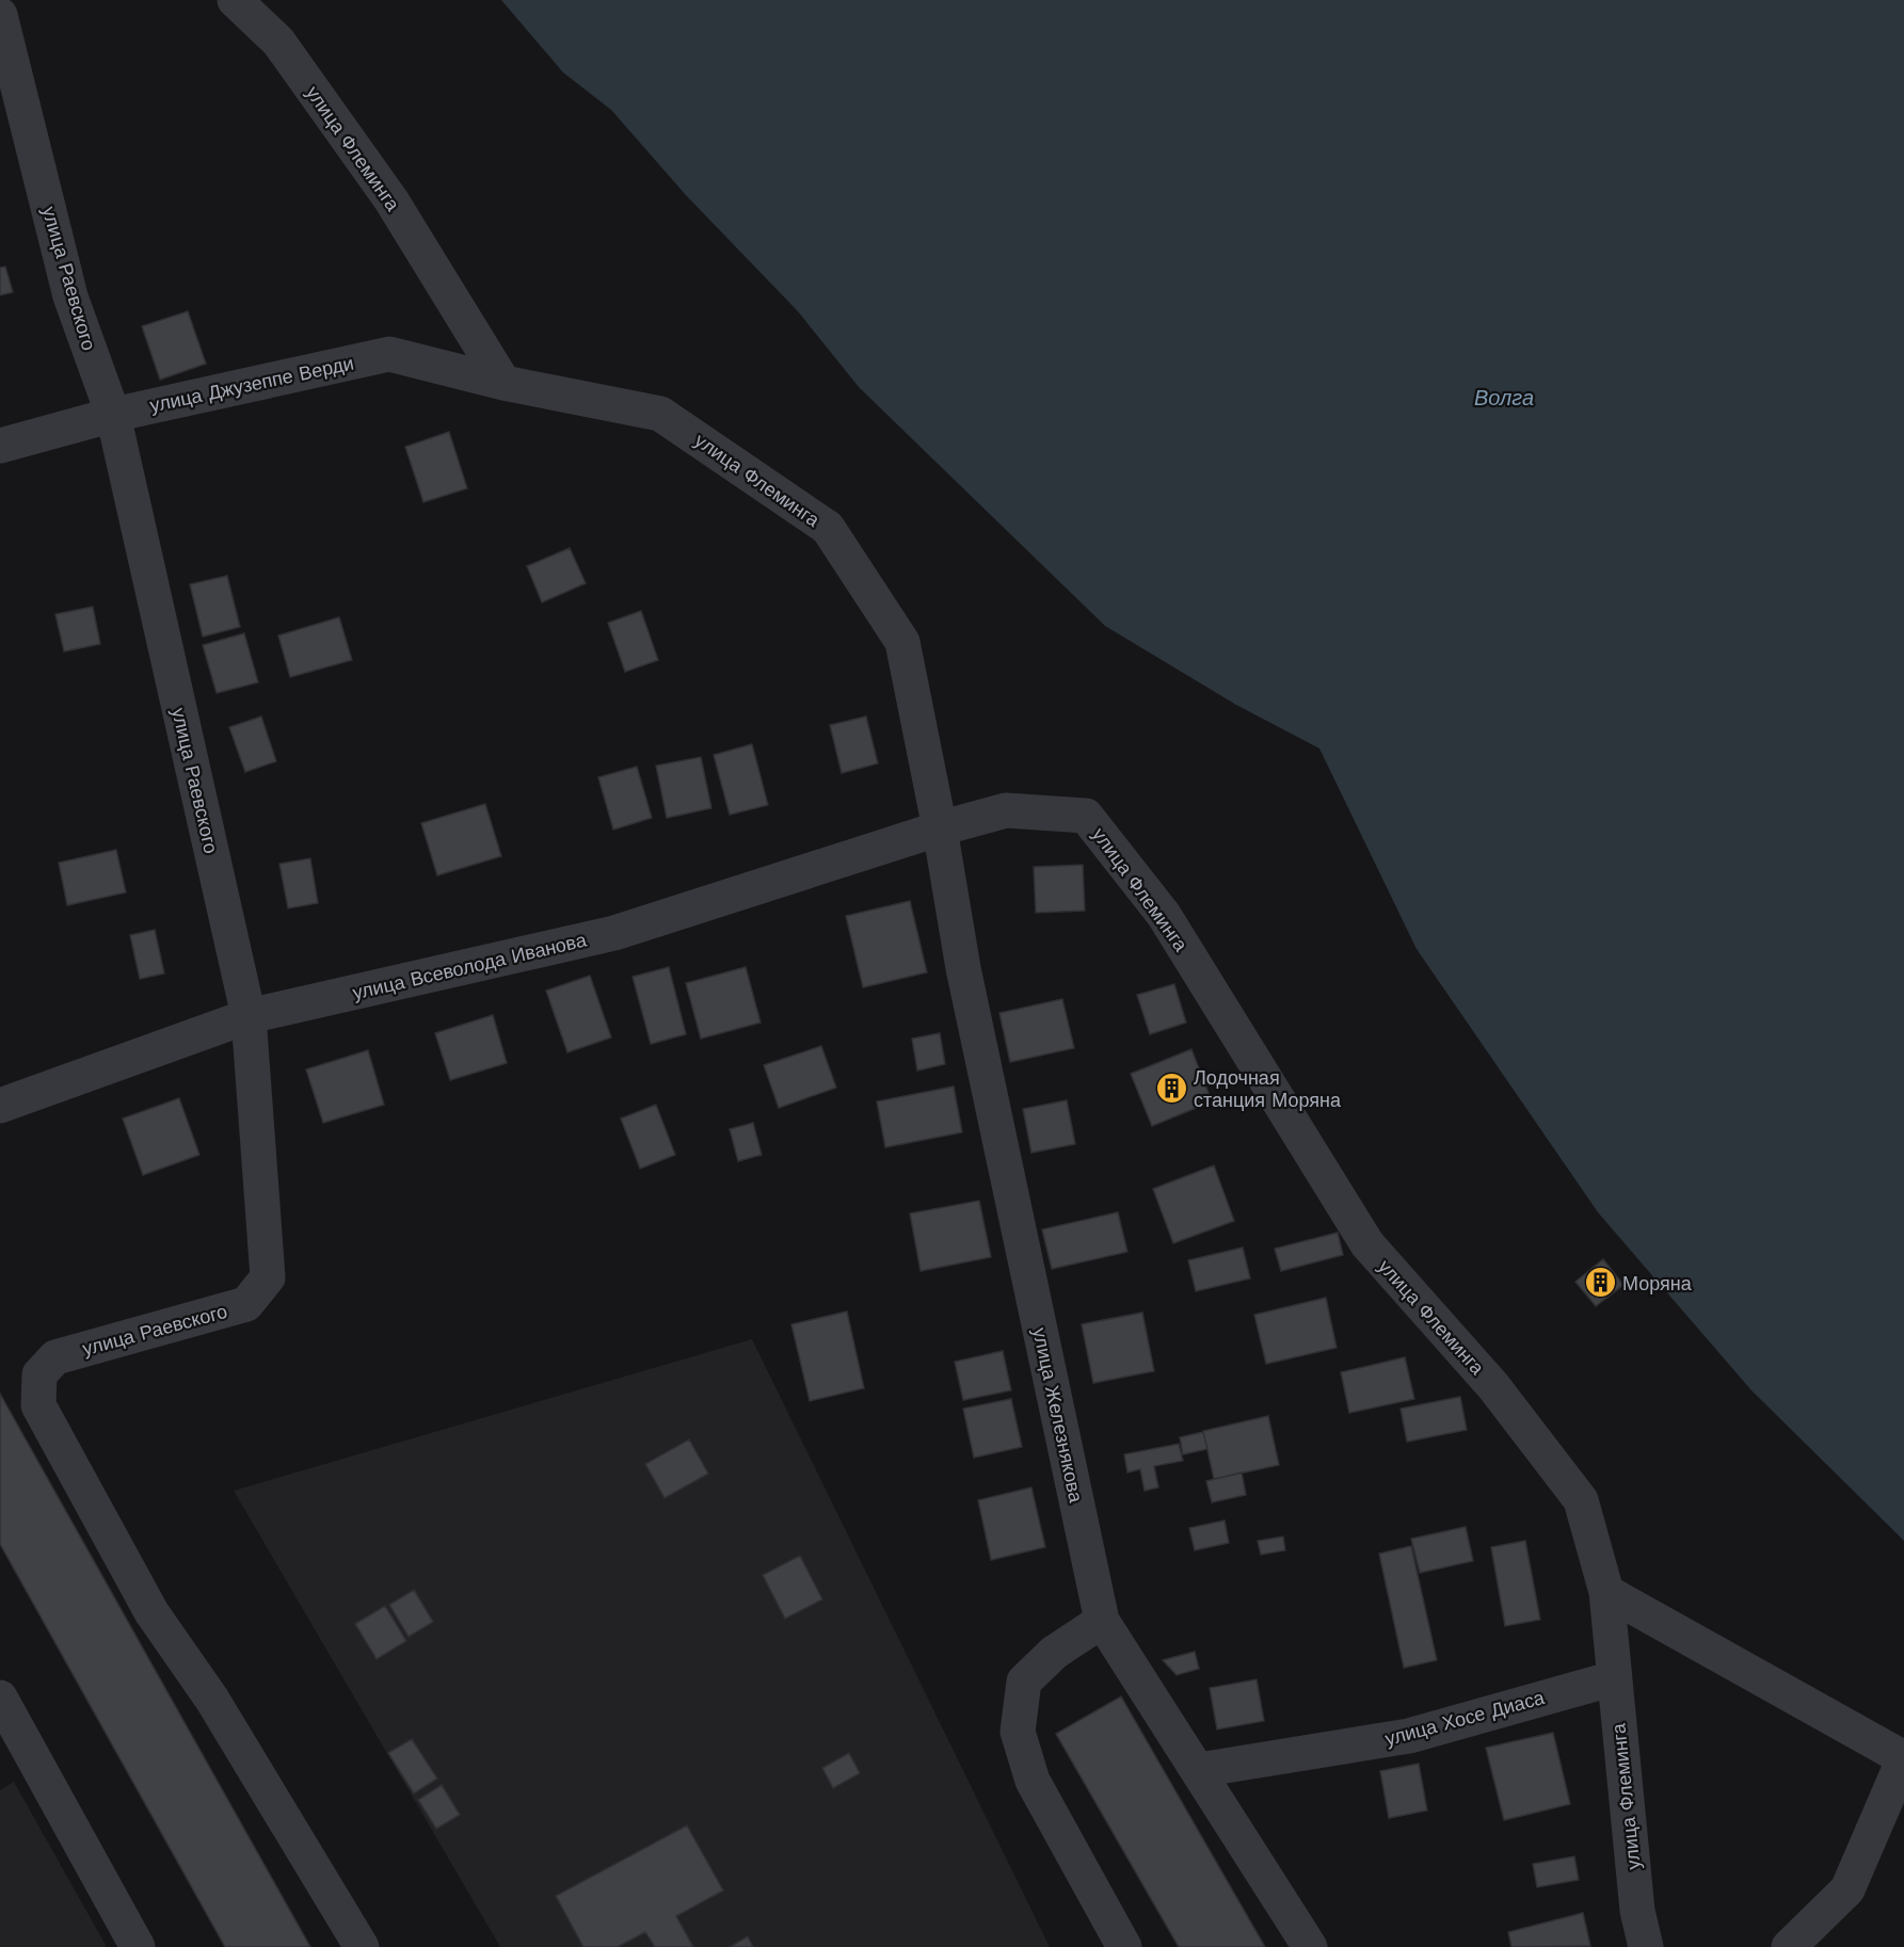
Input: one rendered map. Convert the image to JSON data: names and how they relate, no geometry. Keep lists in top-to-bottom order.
{
  "streets": {
    "street": [
      "улица Флеминга",
      "улица Раевского",
      "улица Джузеппе Верди",
      "улица Всеволода Иванова",
      "улица Железнякова",
      "улица Хосе Диаса"
    ]
  },
  "crossings": [
    ["улица Флеминга", "улица Джузеппе Верди"],
    ["улица Флеминга", "улица Всеволода Иванова"],
    ["улица Флеминга", "улица Железнякова"],
    ["улица Флеминга", "улица Хосе Диаса"],
    ["улица Раевского", "улица Джузеппе Верди"],
    ["улица Раевского", "улица Всеволода Иванова"],
    ["улица Всеволода Иванова", "улица Железнякова"],
    ["улица Железнякова", "улица Хосе Диаса"]
  ],
  "water": ["Волга"],
  "places": {
    "building": ["Лодочная станция Моряна", "Моряна"]
  }
}
